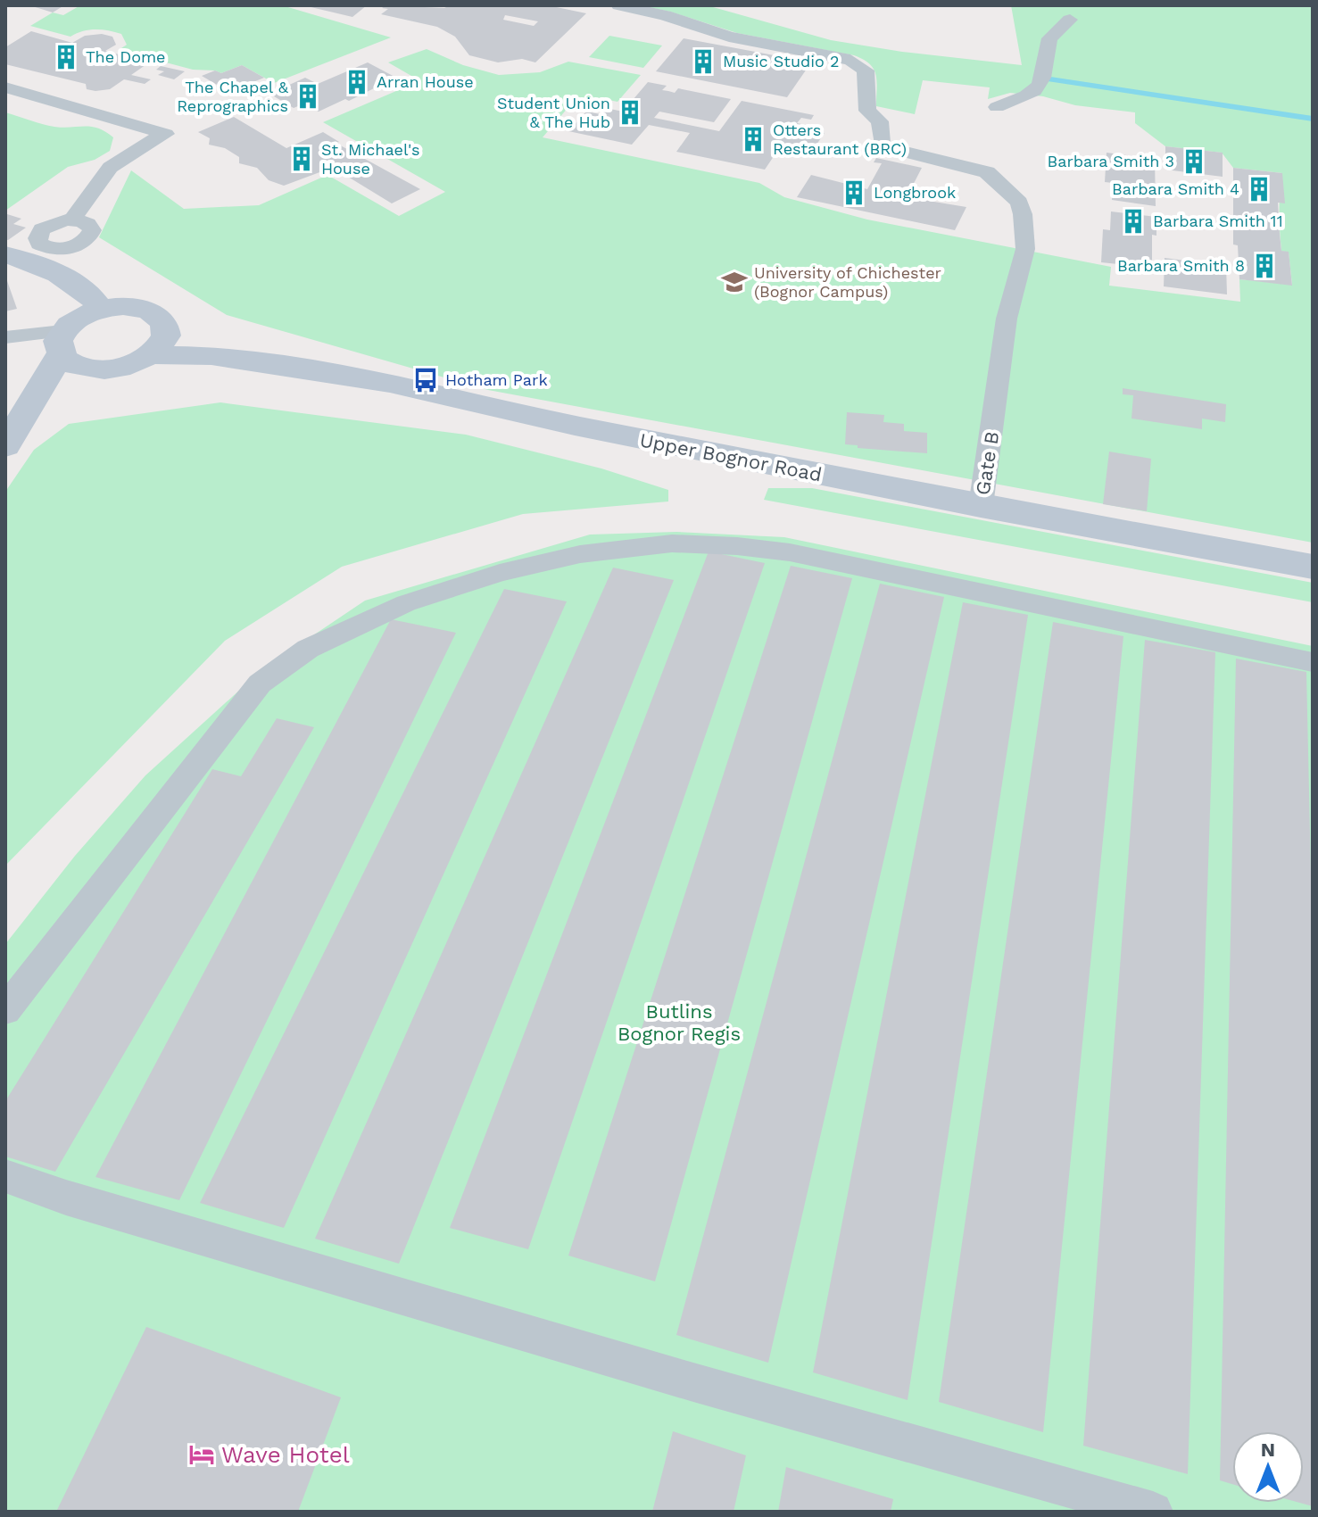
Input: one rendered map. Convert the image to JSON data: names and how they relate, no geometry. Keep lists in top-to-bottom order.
{
  "streets": {
    "main road": ["Upper Bognor Road"],
    "lane": ["Gate B"]
  },
  "crossings": [
    ["Upper Bognor Road", "Gate B"]
  ],
  "parks": ["Butlins Bognor Regis"],
  "places": {
    "building": [
      "The Dome",
      "Music Studio 2",
      "Arran House",
      "The Chapel & Reprographics",
      "Student Union & The Hub",
      "Otters Restaurant (BRC)",
      "St. Michael's House",
      "Barbara Smith 3",
      "Barbara Smith 4",
      "Longbrook",
      "Barbara Smith 11",
      "Barbara Smith 8"
    ],
    "school or university": ["University of Chichester (Bognor Campus)"],
    "bus stop": ["Hotham Park"],
    "hotel": ["Wave Hotel"]
  },
  "north": "top"
}
